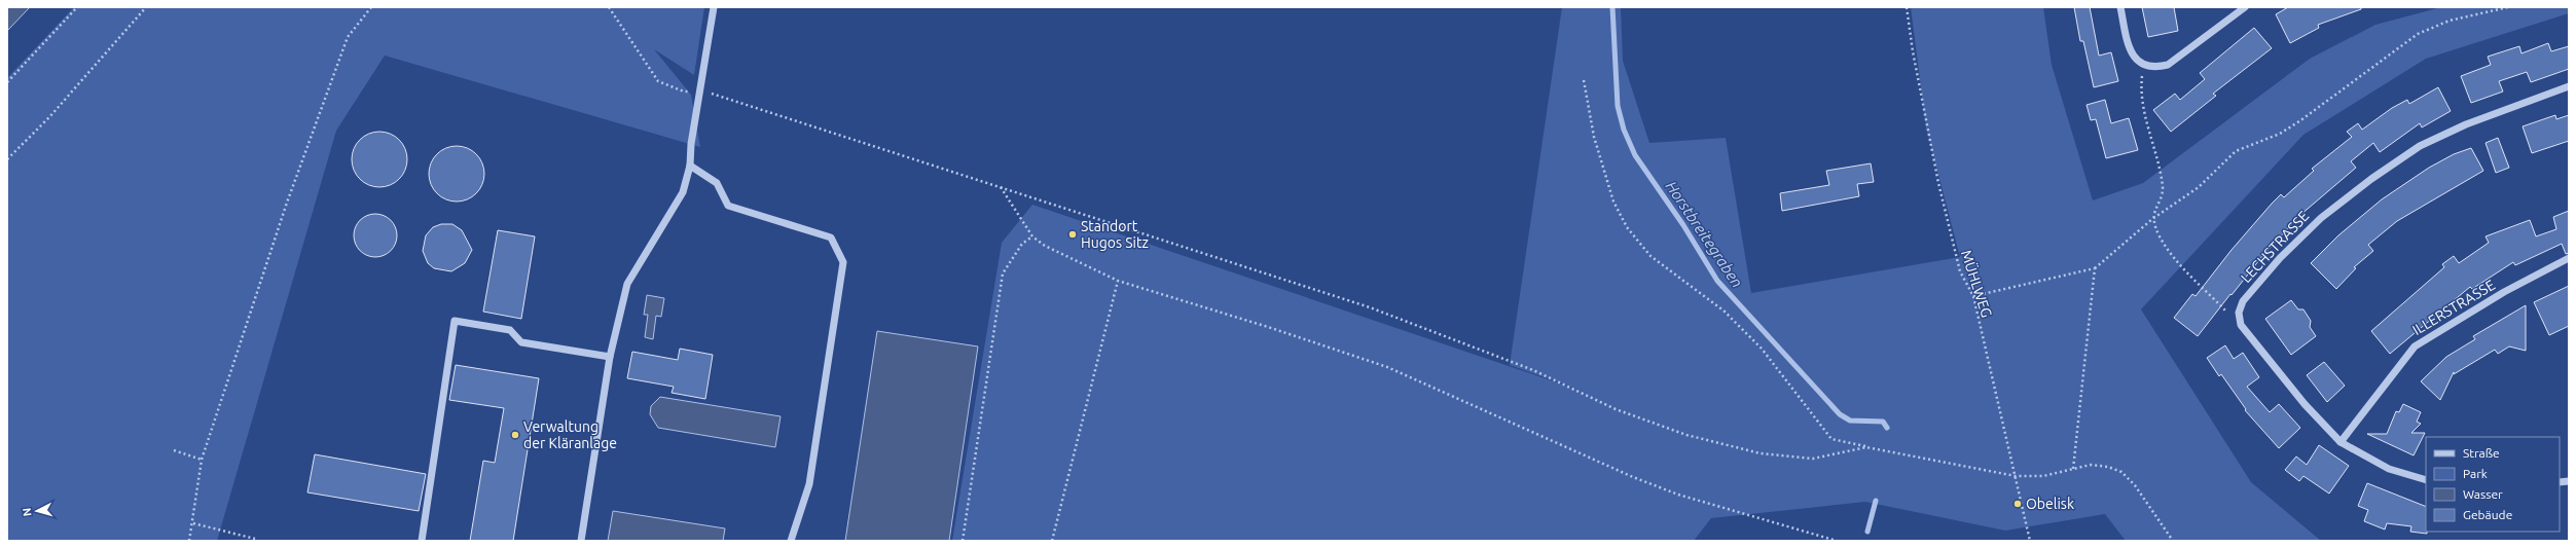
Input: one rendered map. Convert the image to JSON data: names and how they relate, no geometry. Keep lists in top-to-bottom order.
{
  "streets": {
    "street": ["LECHSTRASSE", "ILLERSTRASSE"],
    "path": ["MÜHLWEG"]
  },
  "water": ["Horstbreitegraben"],
  "places": ["Standort Hugos Sitz", "Verwaltung der Kläranlage", "Obelisk"],
  "legend": [
    "Straße",
    "Park",
    "Wasser",
    "Gebäude"
  ],
  "north": "left"
}
